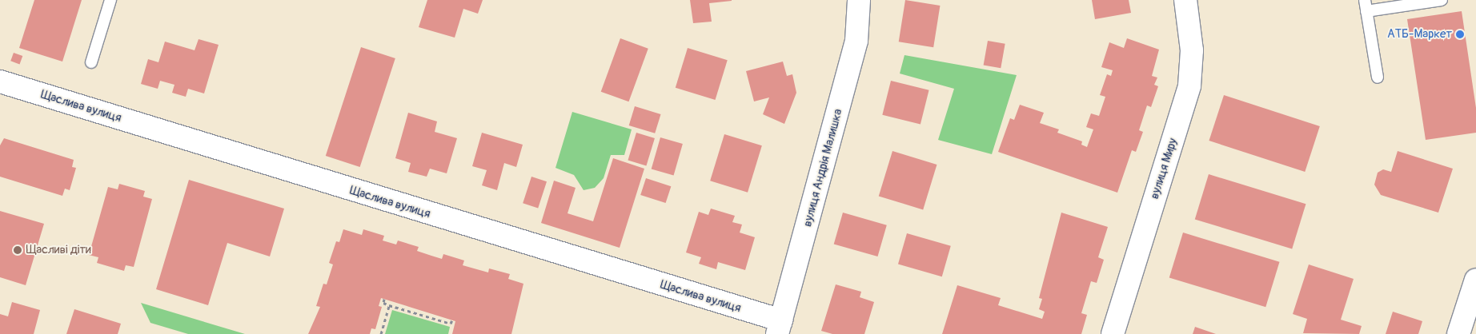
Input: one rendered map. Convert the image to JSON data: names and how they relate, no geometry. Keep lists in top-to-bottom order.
{
  "streets": {
    "street": ["Щаслива вулиця", "вулиця Андрія Малишка", "вулиця Миру"]
  },
  "crossings": [
    ["Щаслива вулиця", "вулиця Андрія Малишка"]
  ],
  "places": ["АТБ-Маркет", "Щасливі діти"]
}
